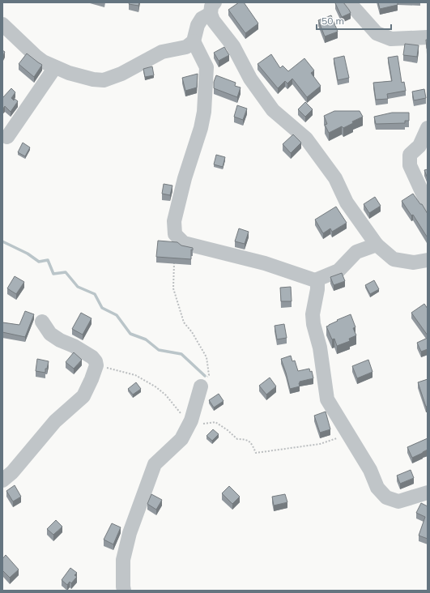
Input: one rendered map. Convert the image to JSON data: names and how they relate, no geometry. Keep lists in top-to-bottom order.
{
  "scale_bar": "50 m"
}
